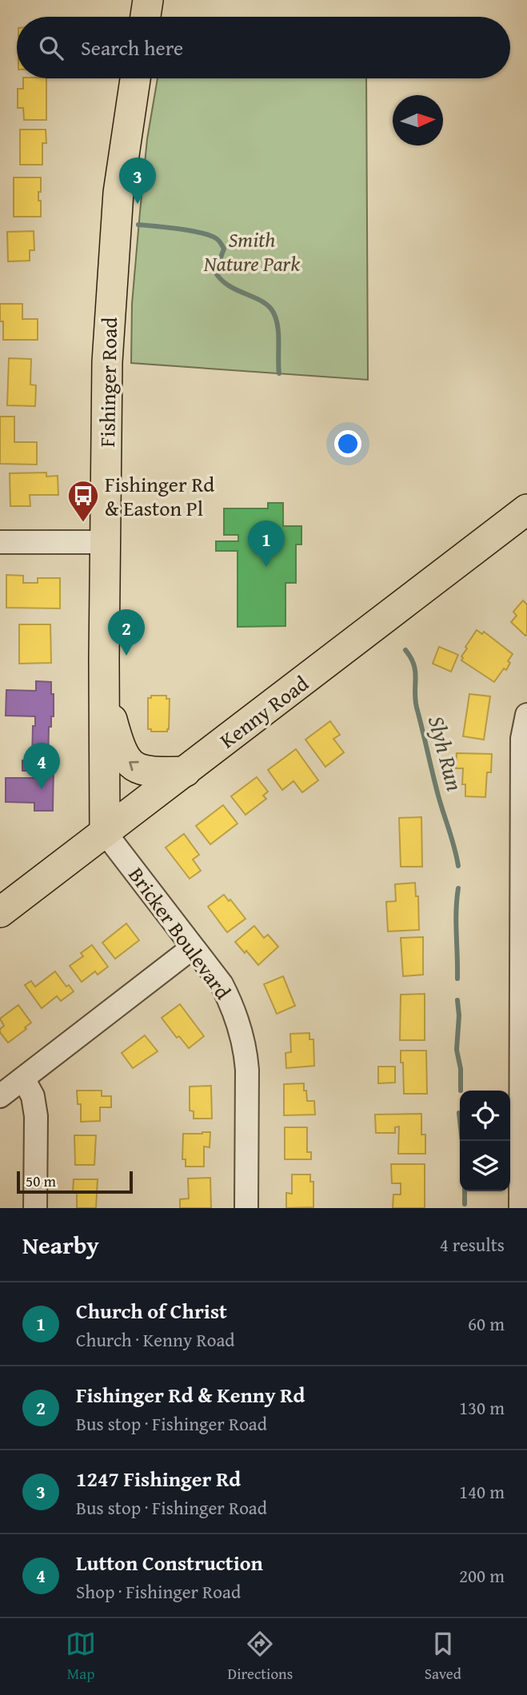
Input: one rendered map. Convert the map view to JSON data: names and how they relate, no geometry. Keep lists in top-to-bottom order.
{
  "streets": {
    "main road": ["Fishinger Road", "Kenny Road"],
    "street": ["Bricker Boulevard"]
  },
  "crossings": [
    ["Fishinger Road", "Kenny Road"],
    ["Fishinger Road", "Bricker Boulevard"],
    ["Kenny Road", "Bricker Boulevard"]
  ],
  "water": ["Slyh Run"],
  "parks": ["Smith Nature Park"],
  "places": {
    "bus stop": ["Fishinger Rd & Easton Pl"]
  },
  "scale_bar": "50 m",
  "north": "right",
  "page": {
    "search": "Search here",
    "pins": [
      "3",
      "1",
      "2",
      "4"
    ],
    "scale": "50 m",
    "heading": ["Nearby", "4 results"],
    "list": [
      {
        "mark": "1",
        "name": "Church of Christ",
        "note": "Church · Kenny Road",
        "value": "60 m"
      },
      {
        "mark": "2",
        "name": "Fishinger Rd & Kenny Rd",
        "note": "Bus stop · Fishinger Road",
        "value": "130 m"
      },
      {
        "mark": "3",
        "name": "1247 Fishinger Rd",
        "note": "Bus stop · Fishinger Road",
        "value": "140 m"
      },
      {
        "mark": "4",
        "name": "Lutton Construction",
        "note": "Shop · Fishinger Road",
        "value": "200 m"
      }
    ],
    "nav": ["Map", "Directions", "Saved"]
  }
}
